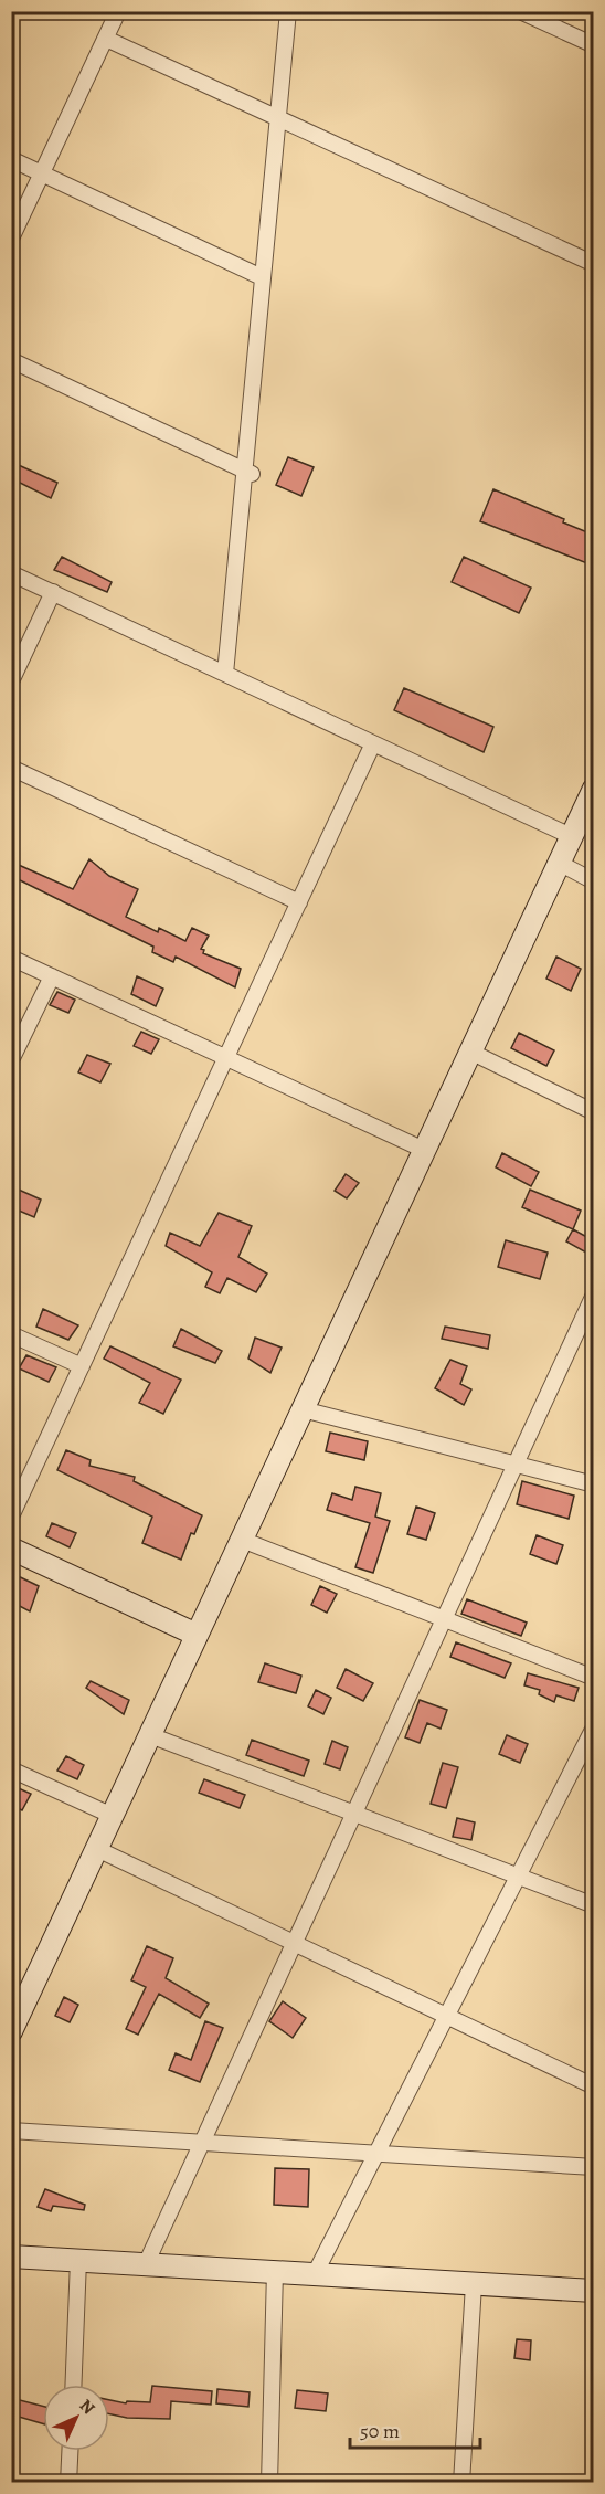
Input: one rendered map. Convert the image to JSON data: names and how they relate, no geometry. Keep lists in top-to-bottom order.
{
  "scale_bar": "50 m",
  "north": "top right"
}
